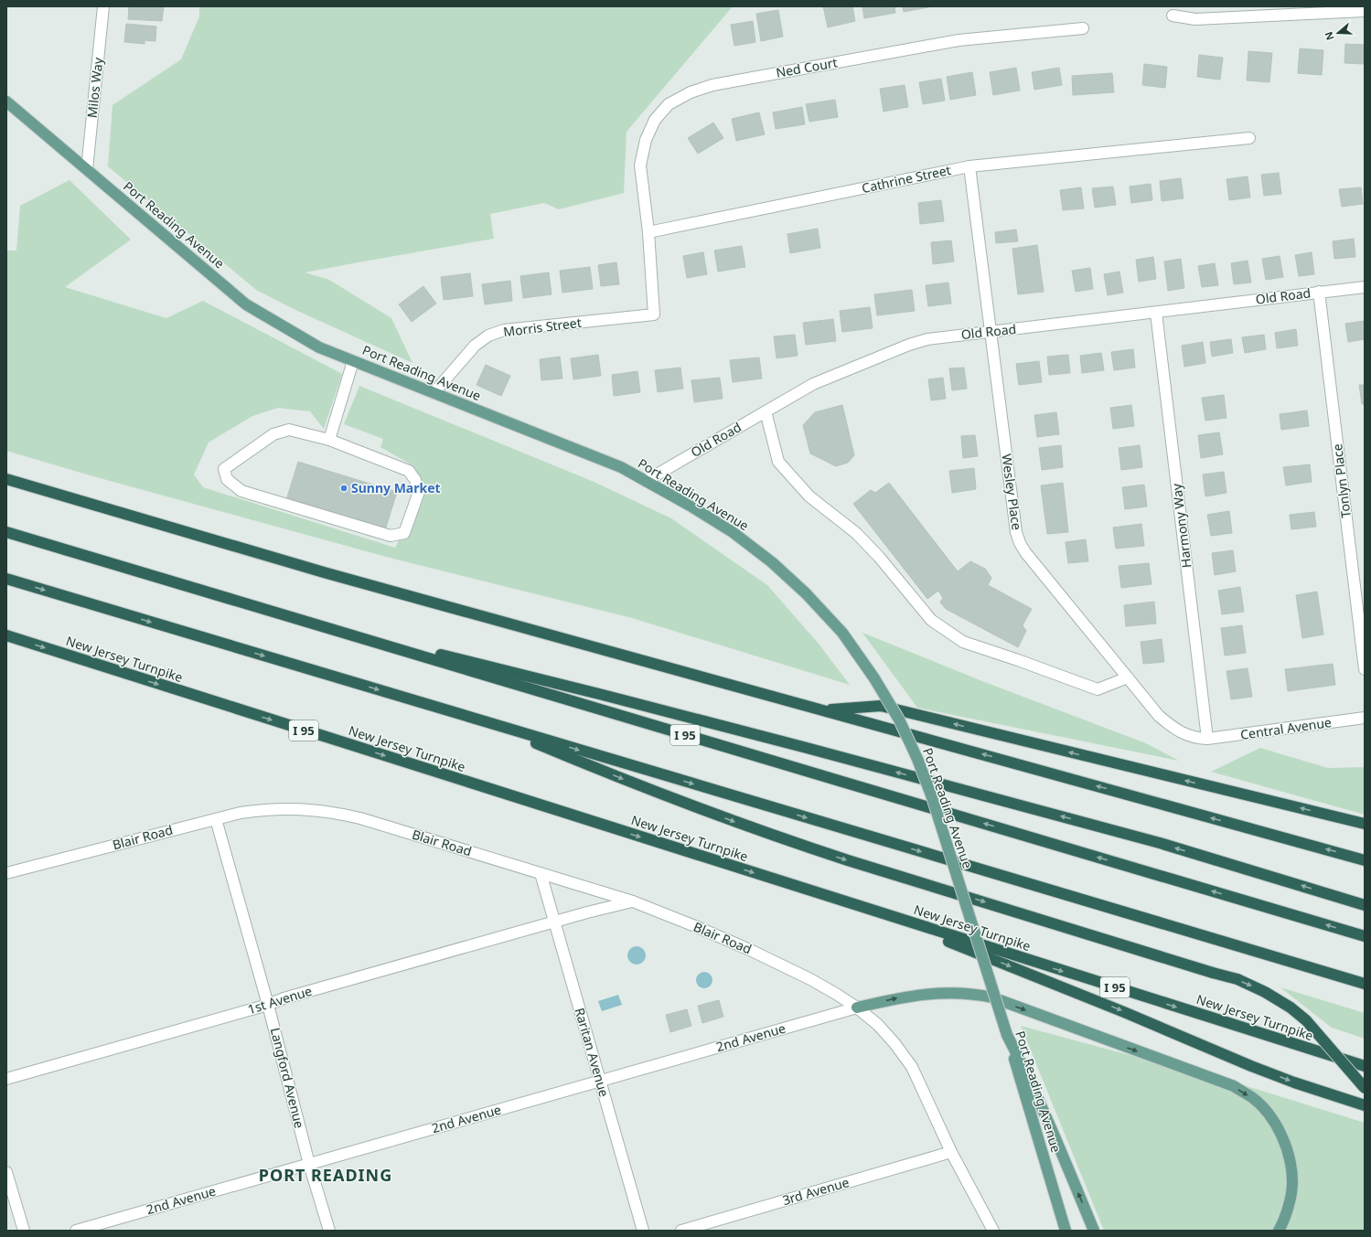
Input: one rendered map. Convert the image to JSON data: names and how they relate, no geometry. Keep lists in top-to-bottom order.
{
  "streets": {
    "highway": ["New Jersey Turnpike", "I 95"],
    "main road": ["Port Reading Avenue"],
    "street": [
      "Ned Court",
      "Milos Way",
      "Cathrine Street",
      "Old Road",
      "Morris Street",
      "Tonlyn Place",
      "Wesley Place",
      "Harmony Way",
      "Central Avenue",
      "Blair Road",
      "1st Avenue",
      "2nd Avenue",
      "Raritan Avenue",
      "Langford Avenue",
      "3rd Avenue"
    ]
  },
  "crossings": [
    ["Ned Court", "Cathrine Street"],
    ["Ned Court", "Morris Street"],
    ["Milos Way", "Port Reading Avenue"],
    ["Cathrine Street", "Morris Street"],
    ["Cathrine Street", "Wesley Place"],
    ["Port Reading Avenue", "Old Road"],
    ["Port Reading Avenue", "Morris Street"],
    ["Old Road", "Tonlyn Place"],
    ["Old Road", "Wesley Place"],
    ["Old Road", "Harmony Way"],
    ["Wesley Place", "Harmony Way"],
    ["Wesley Place", "Central Avenue"],
    ["Harmony Way", "Central Avenue"],
    ["Blair Road", "1st Avenue"],
    ["Blair Road", "2nd Avenue"],
    ["Blair Road", "Raritan Avenue"],
    ["Blair Road", "Langford Avenue"],
    ["1st Avenue", "Raritan Avenue"],
    ["1st Avenue", "Langford Avenue"],
    ["2nd Avenue", "Raritan Avenue"],
    ["2nd Avenue", "Langford Avenue"]
  ],
  "districts": ["PORT READING"],
  "places": ["Sunny Market"],
  "north": "left"
}
